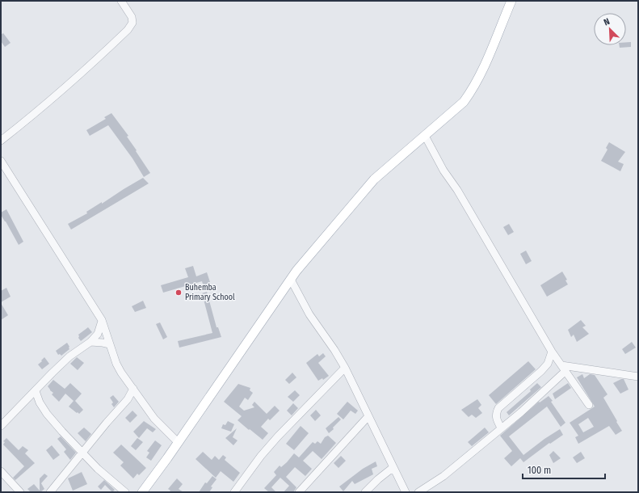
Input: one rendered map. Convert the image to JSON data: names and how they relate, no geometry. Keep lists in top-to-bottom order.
{
  "places": ["Buhemba Primary School"],
  "scale_bar": "100 m",
  "north": "top left"
}
